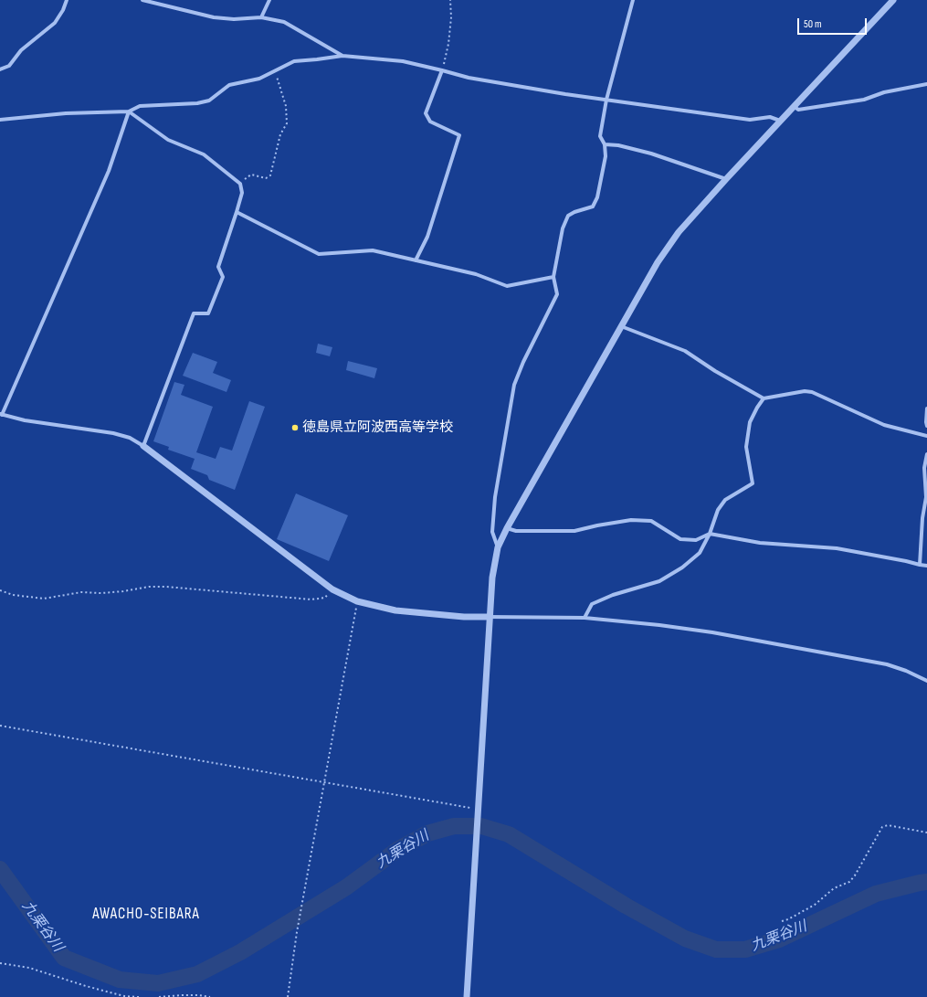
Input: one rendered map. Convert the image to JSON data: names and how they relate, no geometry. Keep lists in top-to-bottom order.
{
  "districts": ["AWACHO-SEIBARA"],
  "water": ["九栗谷川"],
  "places": ["徳島県立阿波西高等学校"],
  "scale_bar": "50 m"
}
